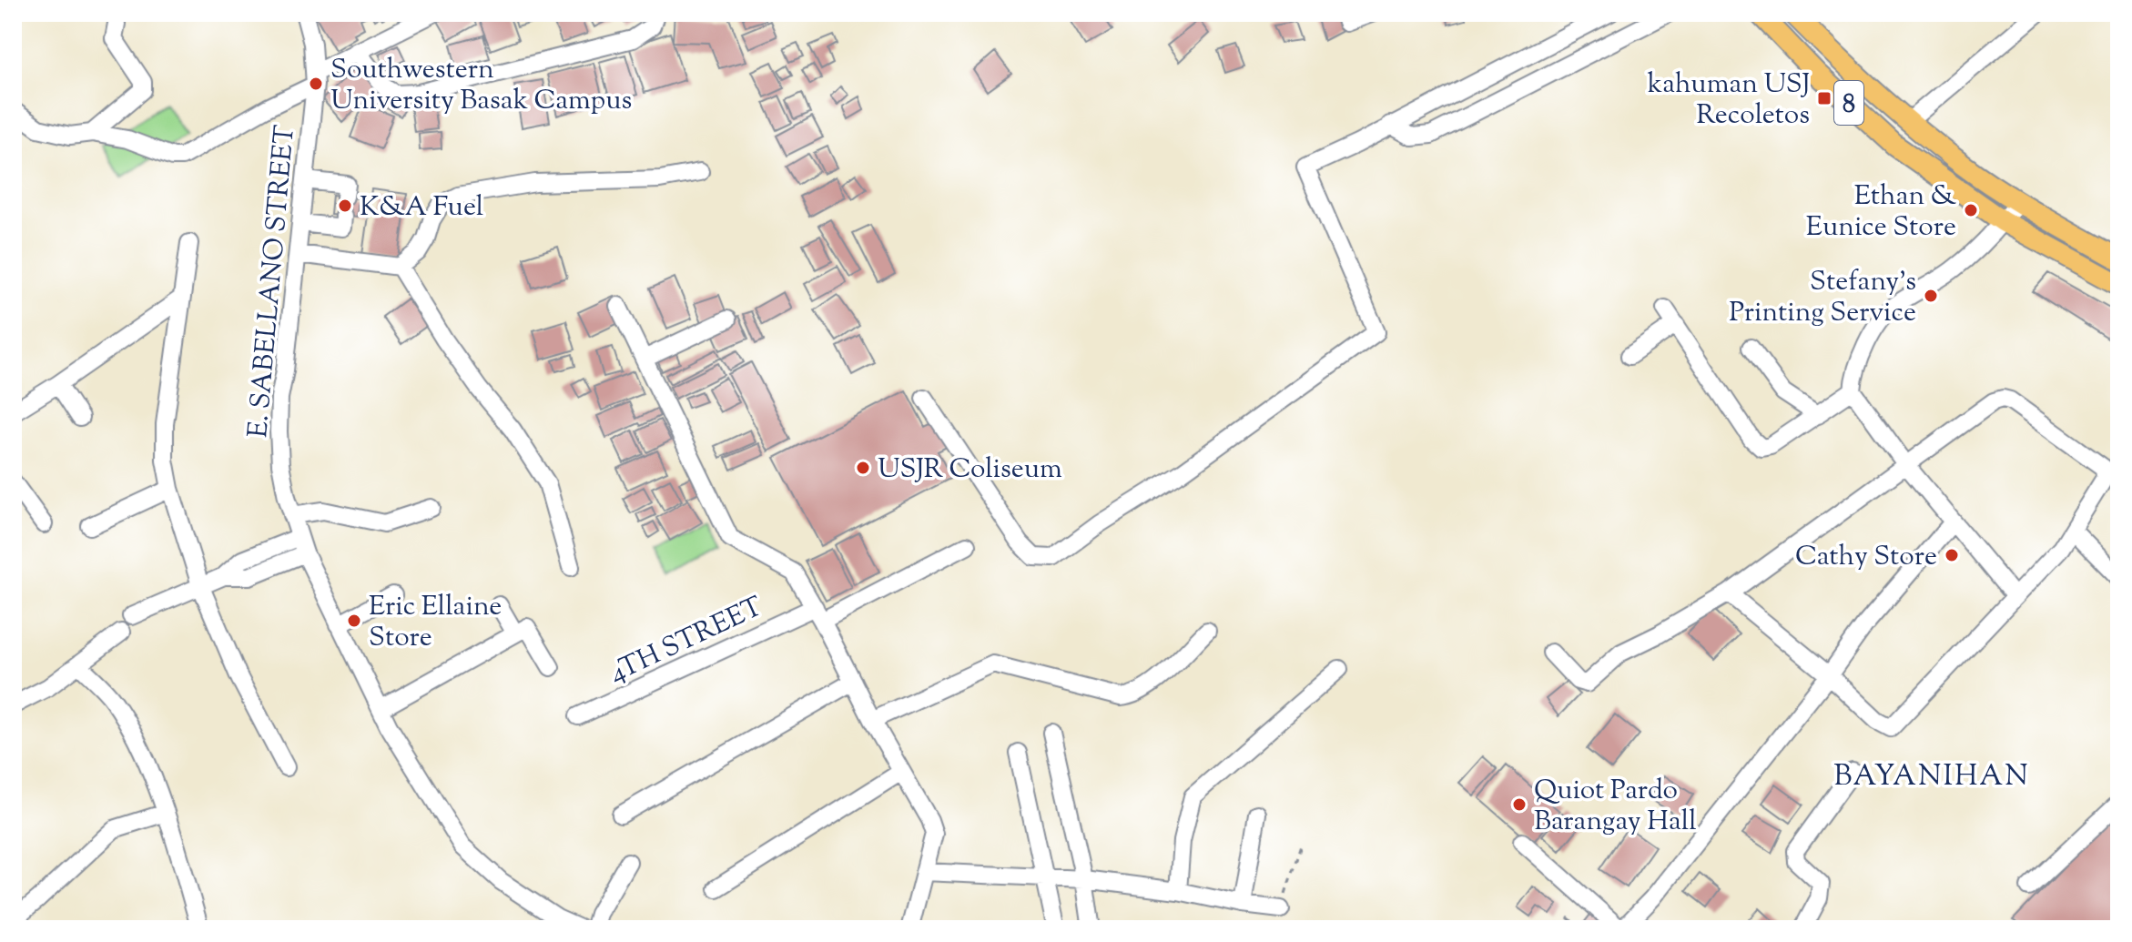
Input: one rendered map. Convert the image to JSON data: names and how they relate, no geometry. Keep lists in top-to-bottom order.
{
  "streets": {
    "main road": ["8"],
    "street": ["E. SABELLANO STREET", "4TH STREET"]
  },
  "districts": ["BAYANIHAN"],
  "places": {
    "other": [
      "Southwestern University Basak Campus",
      "K&A Fuel",
      "Ethan & Eunice Store",
      "Stefany's Printing Service",
      "USJR Coliseum",
      "Cathy Store",
      "Eric Ellaine Store",
      "Quiot Pardo Barangay Hall"
    ],
    "transit": ["kahuman USJ Recoletos"]
  }
}
